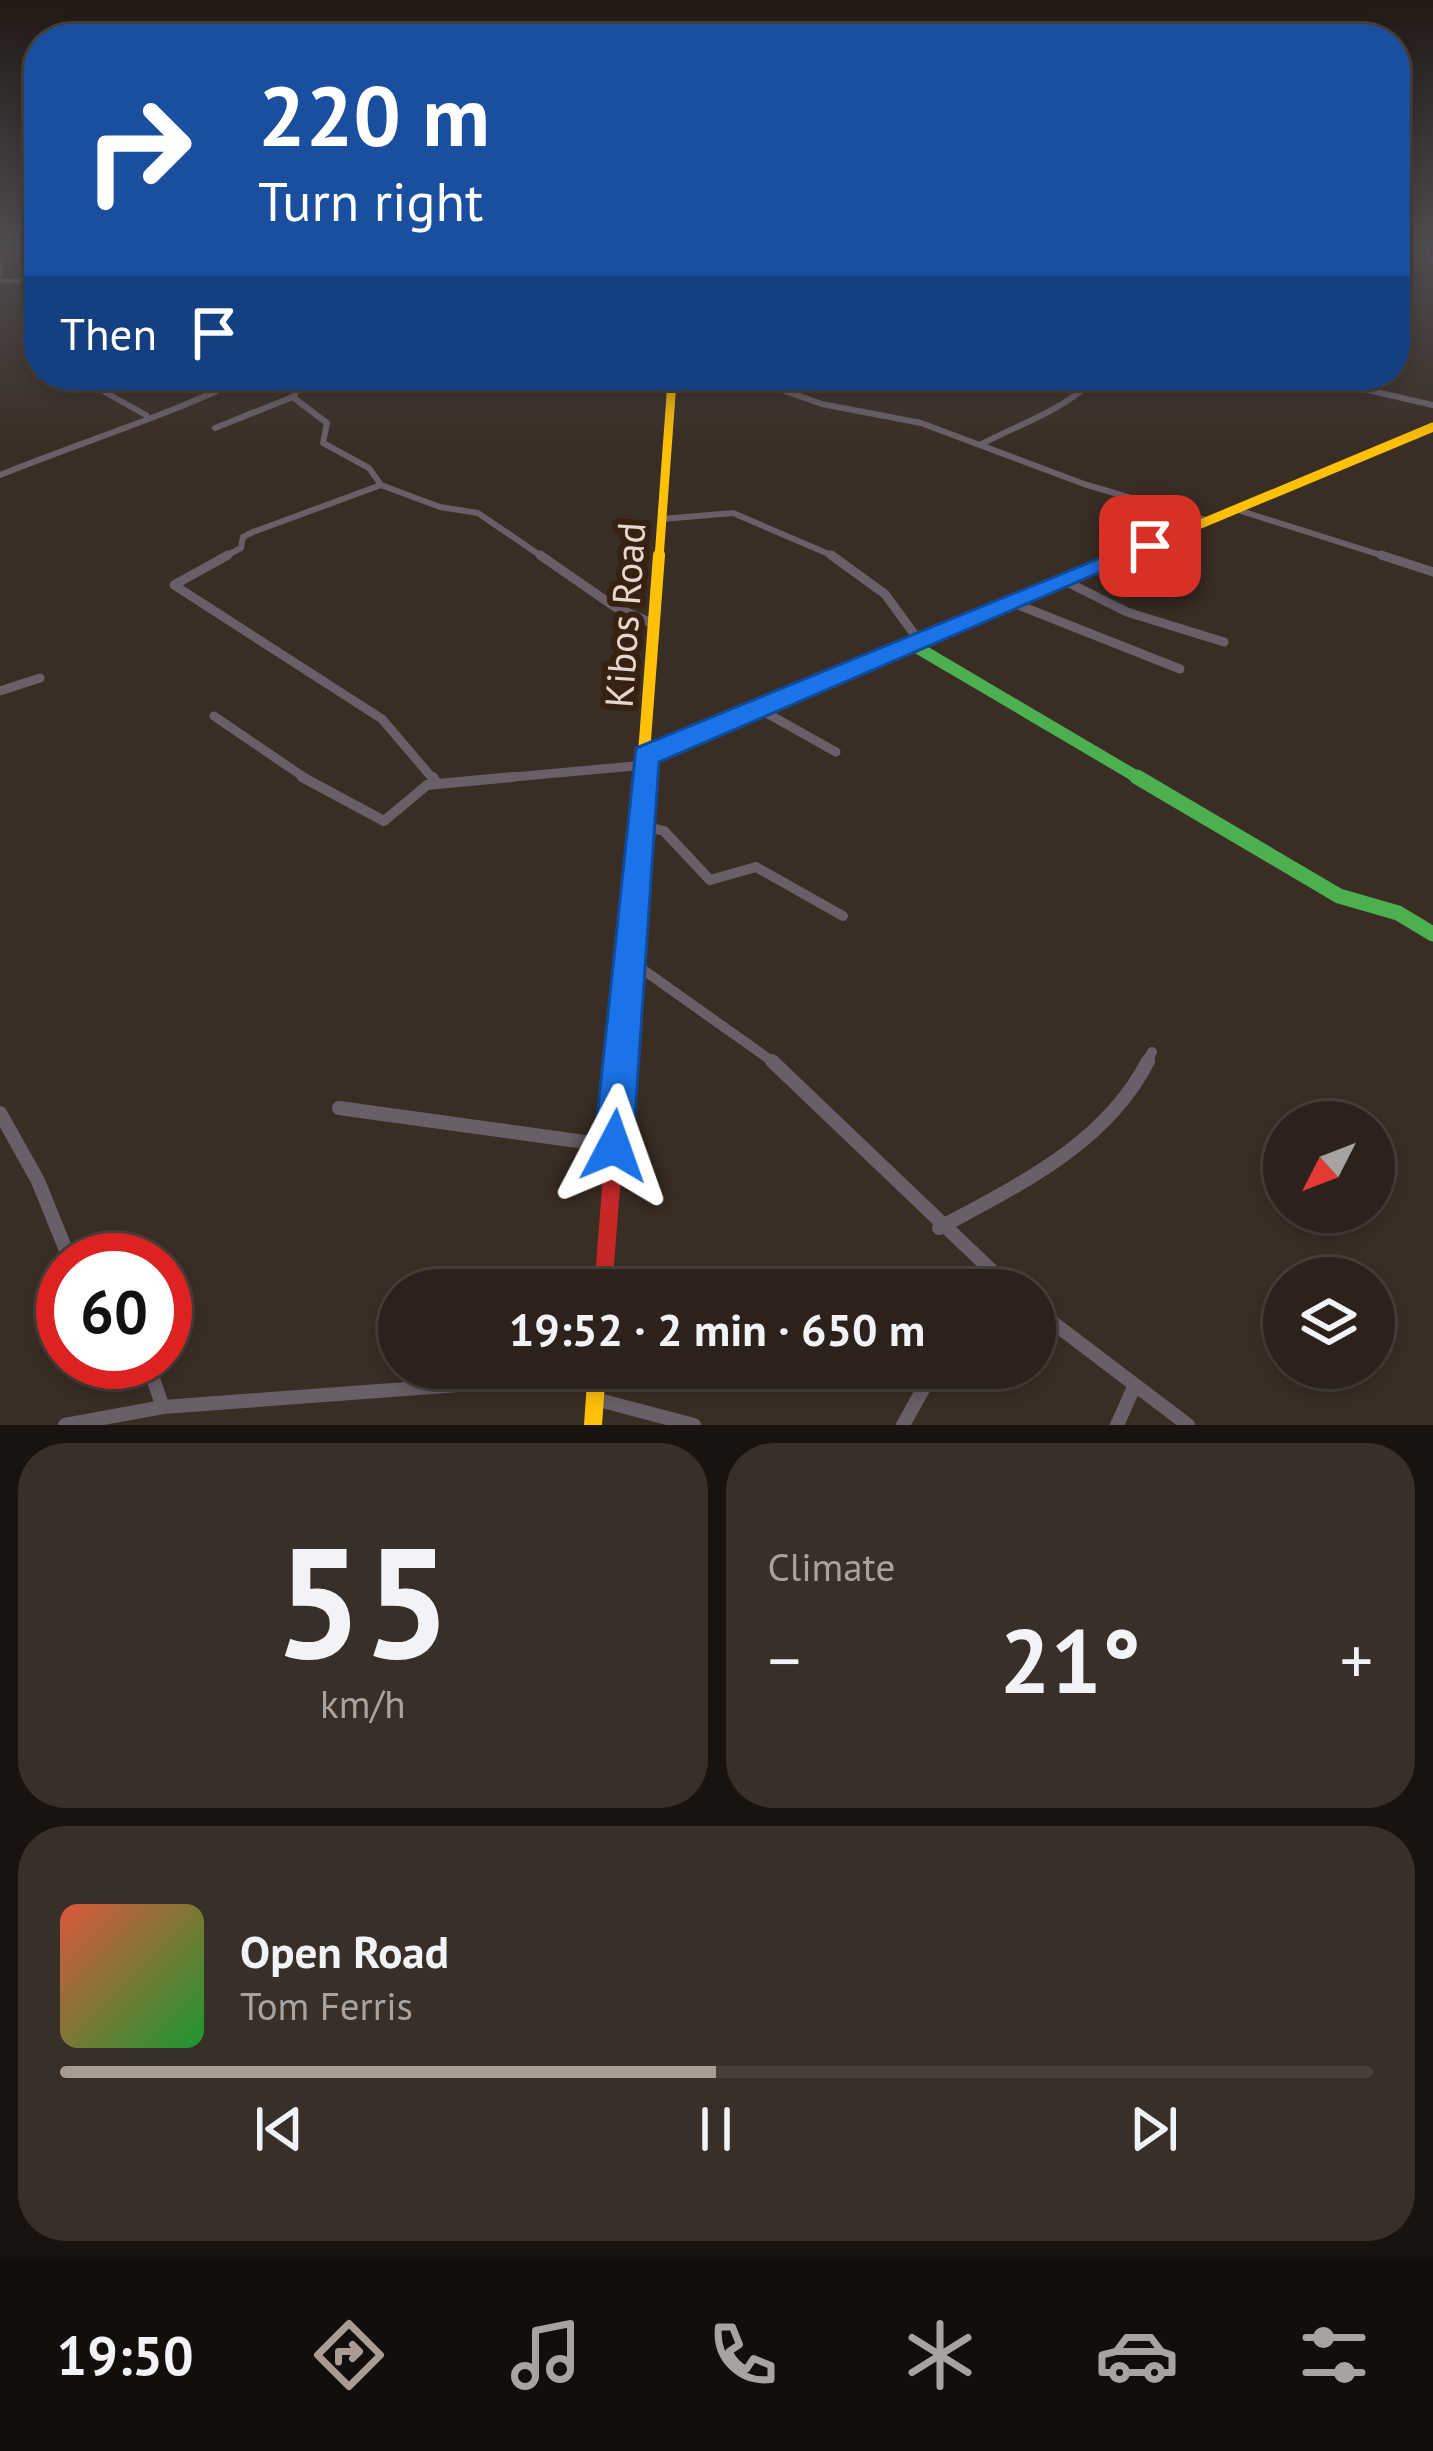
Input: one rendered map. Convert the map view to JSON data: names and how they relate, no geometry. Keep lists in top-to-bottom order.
{
  "streets": {
    "street": ["Kibos Road"]
  },
  "north": "bottom left",
  "page": {
    "turn": ["220 m", "Turn right"],
    "then": "Then",
    "limit": "60",
    "trip": "19:52 · 2 min · 650 m",
    "tile": [
      ["55", "km/h"],
      "Climate"
    ],
    "heat": ["−", "21°", "+"],
    "song": ["Open Road", "Tom Ferris"],
    "tabs": "19:50"
  }
}
